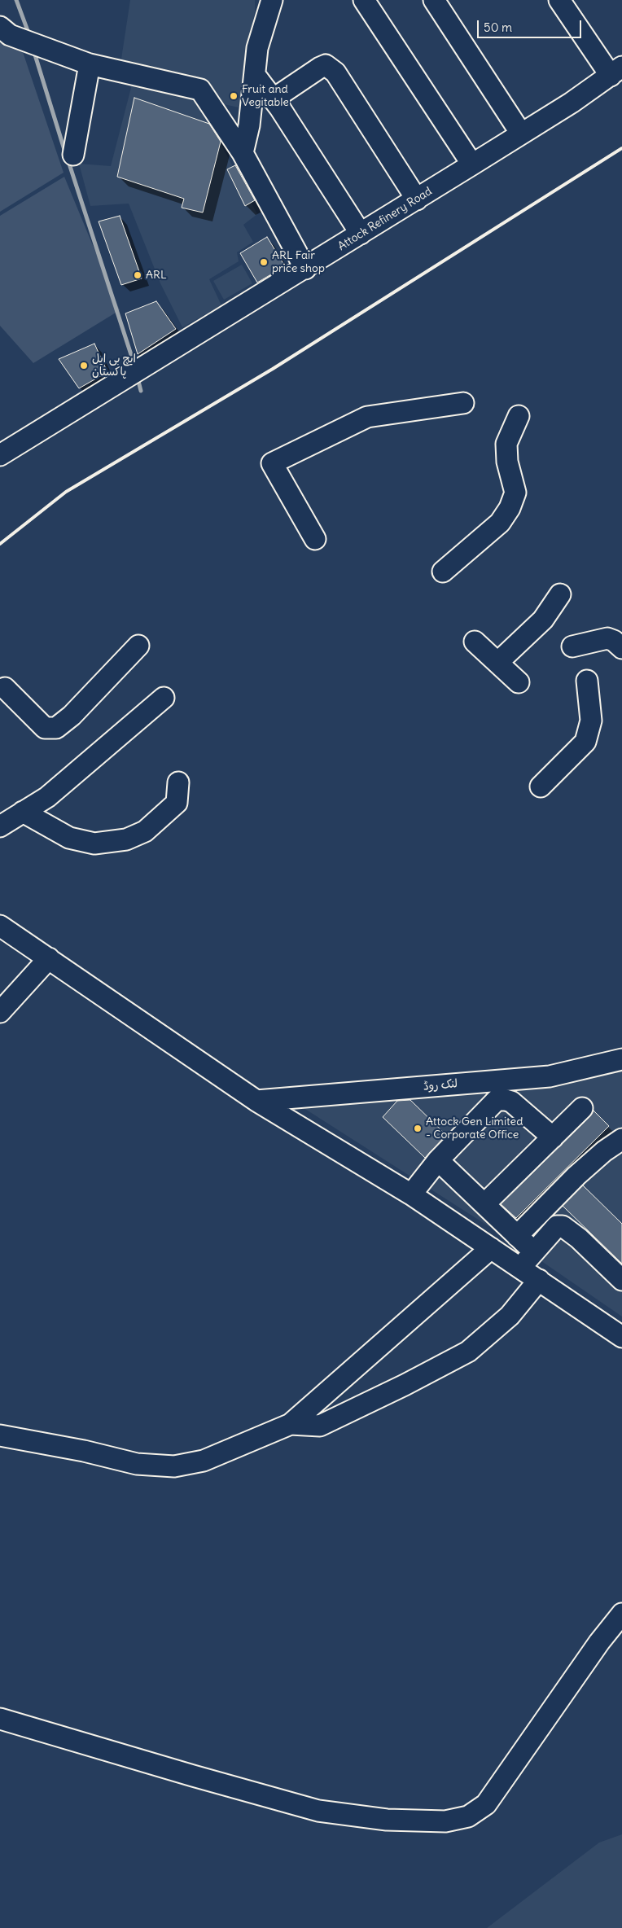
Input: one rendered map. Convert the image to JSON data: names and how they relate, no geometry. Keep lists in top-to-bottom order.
{
  "streets": {
    "street": ["Attock Refinery Road", "لنک روڈ"]
  },
  "places": [
    "Fruit and Vegitable",
    "ARL Fair price shop",
    "ARL",
    "ایچ بی ایل پاکستان",
    "Attock Gen Limited - Corporate Office"
  ],
  "scale_bar": "50 m"
}
